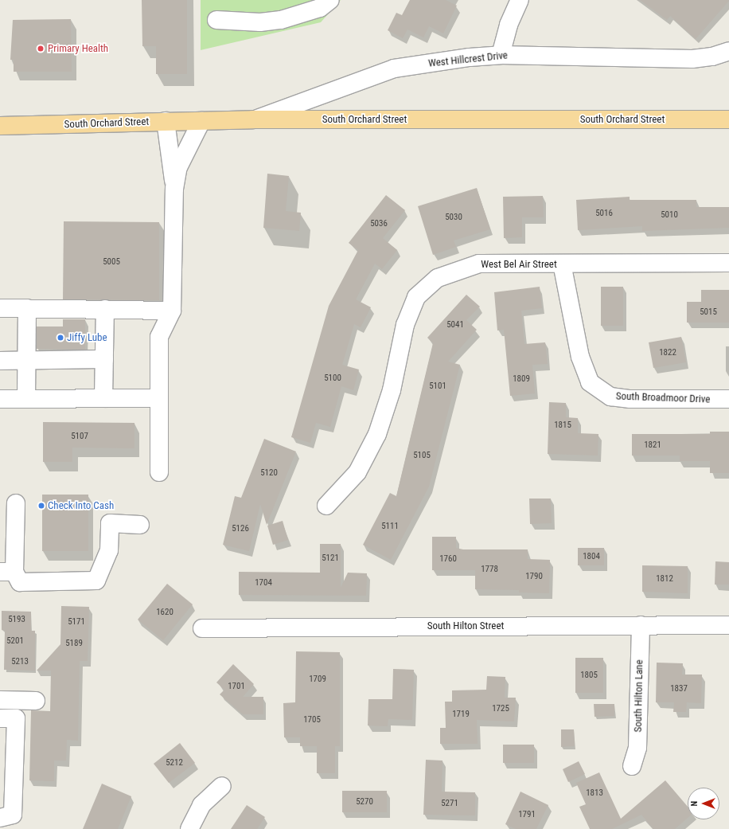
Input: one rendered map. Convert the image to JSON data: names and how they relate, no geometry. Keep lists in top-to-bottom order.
{
  "streets": {
    "main road": ["South Orchard Street"],
    "street": [
      "West Hillcrest Drive",
      "West Bel Air Street",
      "South Broadmoor Drive",
      "South Hilton Street",
      "South Hilton Lane"
    ]
  },
  "crossings": [
    ["West Hillcrest Drive", "South Orchard Street"],
    ["West Bel Air Street", "South Broadmoor Drive"],
    ["South Hilton Street", "South Hilton Lane"]
  ],
  "places": ["Primary Health", "Jiffy Lube", "Check Into Cash"],
  "house_numbers": [
    "5016",
    "5010",
    "5030",
    "5036",
    "5005",
    "5015",
    "5041",
    "1822",
    "5100",
    "1809",
    "5101",
    "1815",
    "5107",
    "1821",
    "5105",
    "5120",
    "5111",
    "5126",
    "1804",
    "5121",
    "1760",
    "1778",
    "1790",
    "1812",
    "1704",
    "1620",
    "5193",
    "5171",
    "5201",
    "5189",
    "5213",
    "1805",
    "1709",
    "1701",
    "1837",
    "1725",
    "1719",
    "1705",
    "5212",
    "1813",
    "5270",
    "5271",
    "1791"
  ],
  "north": "left"
}
